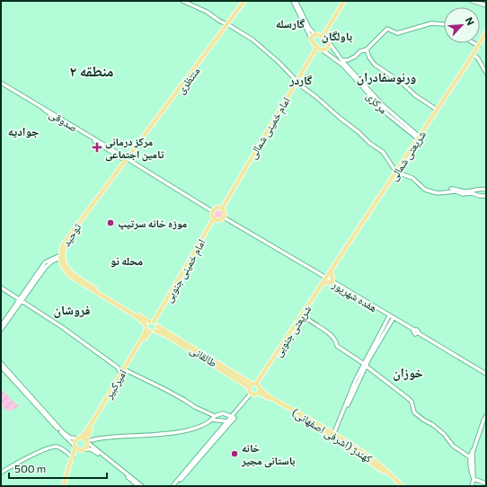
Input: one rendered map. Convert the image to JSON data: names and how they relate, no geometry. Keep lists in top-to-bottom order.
{
  "streets": {
    "main road": [
      "منتظری",
      "امام خمینی شمالی",
      "شریعتی شمالی",
      "توحید",
      "امام خمینی جنوبی",
      "شریعتی جنوبی",
      "طالقانی",
      "امیرکبیر",
      "کهندژ (اشرفی اصفهانی)"
    ],
    "street": ["مرکزی", "صدوقی", "هفده شهریور"]
  },
  "crossings": [
    ["منتظری", "صدوقی"],
    ["منتظری", "توحید"],
    ["مرکزی", "امام خمینی شمالی"],
    ["مرکزی", "شریعتی شمالی"],
    ["صدوقی", "امام خمینی شمالی"],
    ["صدوقی", "توحید"],
    ["صدوقی", "امام خمینی جنوبی"],
    ["صدوقی", "هفده شهریور"],
    ["امام خمینی شمالی", "امام خمینی جنوبی"],
    ["امام خمینی شمالی", "هفده شهریور"],
    ["شریعتی شمالی", "هفده شهریور"],
    ["شریعتی شمالی", "شریعتی جنوبی"],
    ["توحید", "امام خمینی جنوبی"],
    ["توحید", "طالقانی"],
    ["توحید", "امیرکبیر"],
    ["امام خمینی جنوبی", "هفده شهریور"],
    ["امام خمینی جنوبی", "طالقانی"],
    ["امام خمینی جنوبی", "امیرکبیر"],
    ["هفده شهریور", "شریعتی جنوبی"],
    ["شریعتی جنوبی", "کهندژ (اشرفی اصفهانی)"],
    ["طالقانی", "امیرکبیر"]
  ],
  "districts": [
    "گارسله",
    "باولگان",
    "منطقه ۲",
    "ورنوسفادران",
    "گاردر",
    "جوادیه",
    "محله نو",
    "فروشان",
    "خوزان"
  ],
  "places": {
    "health": ["مرکز درمانی تامین اجتماعی"],
    "other": ["موزه خانه سرتیپ", "خانه باستانی مجیر"]
  },
  "scale_bar": "500 m",
  "north": "top right"
}
